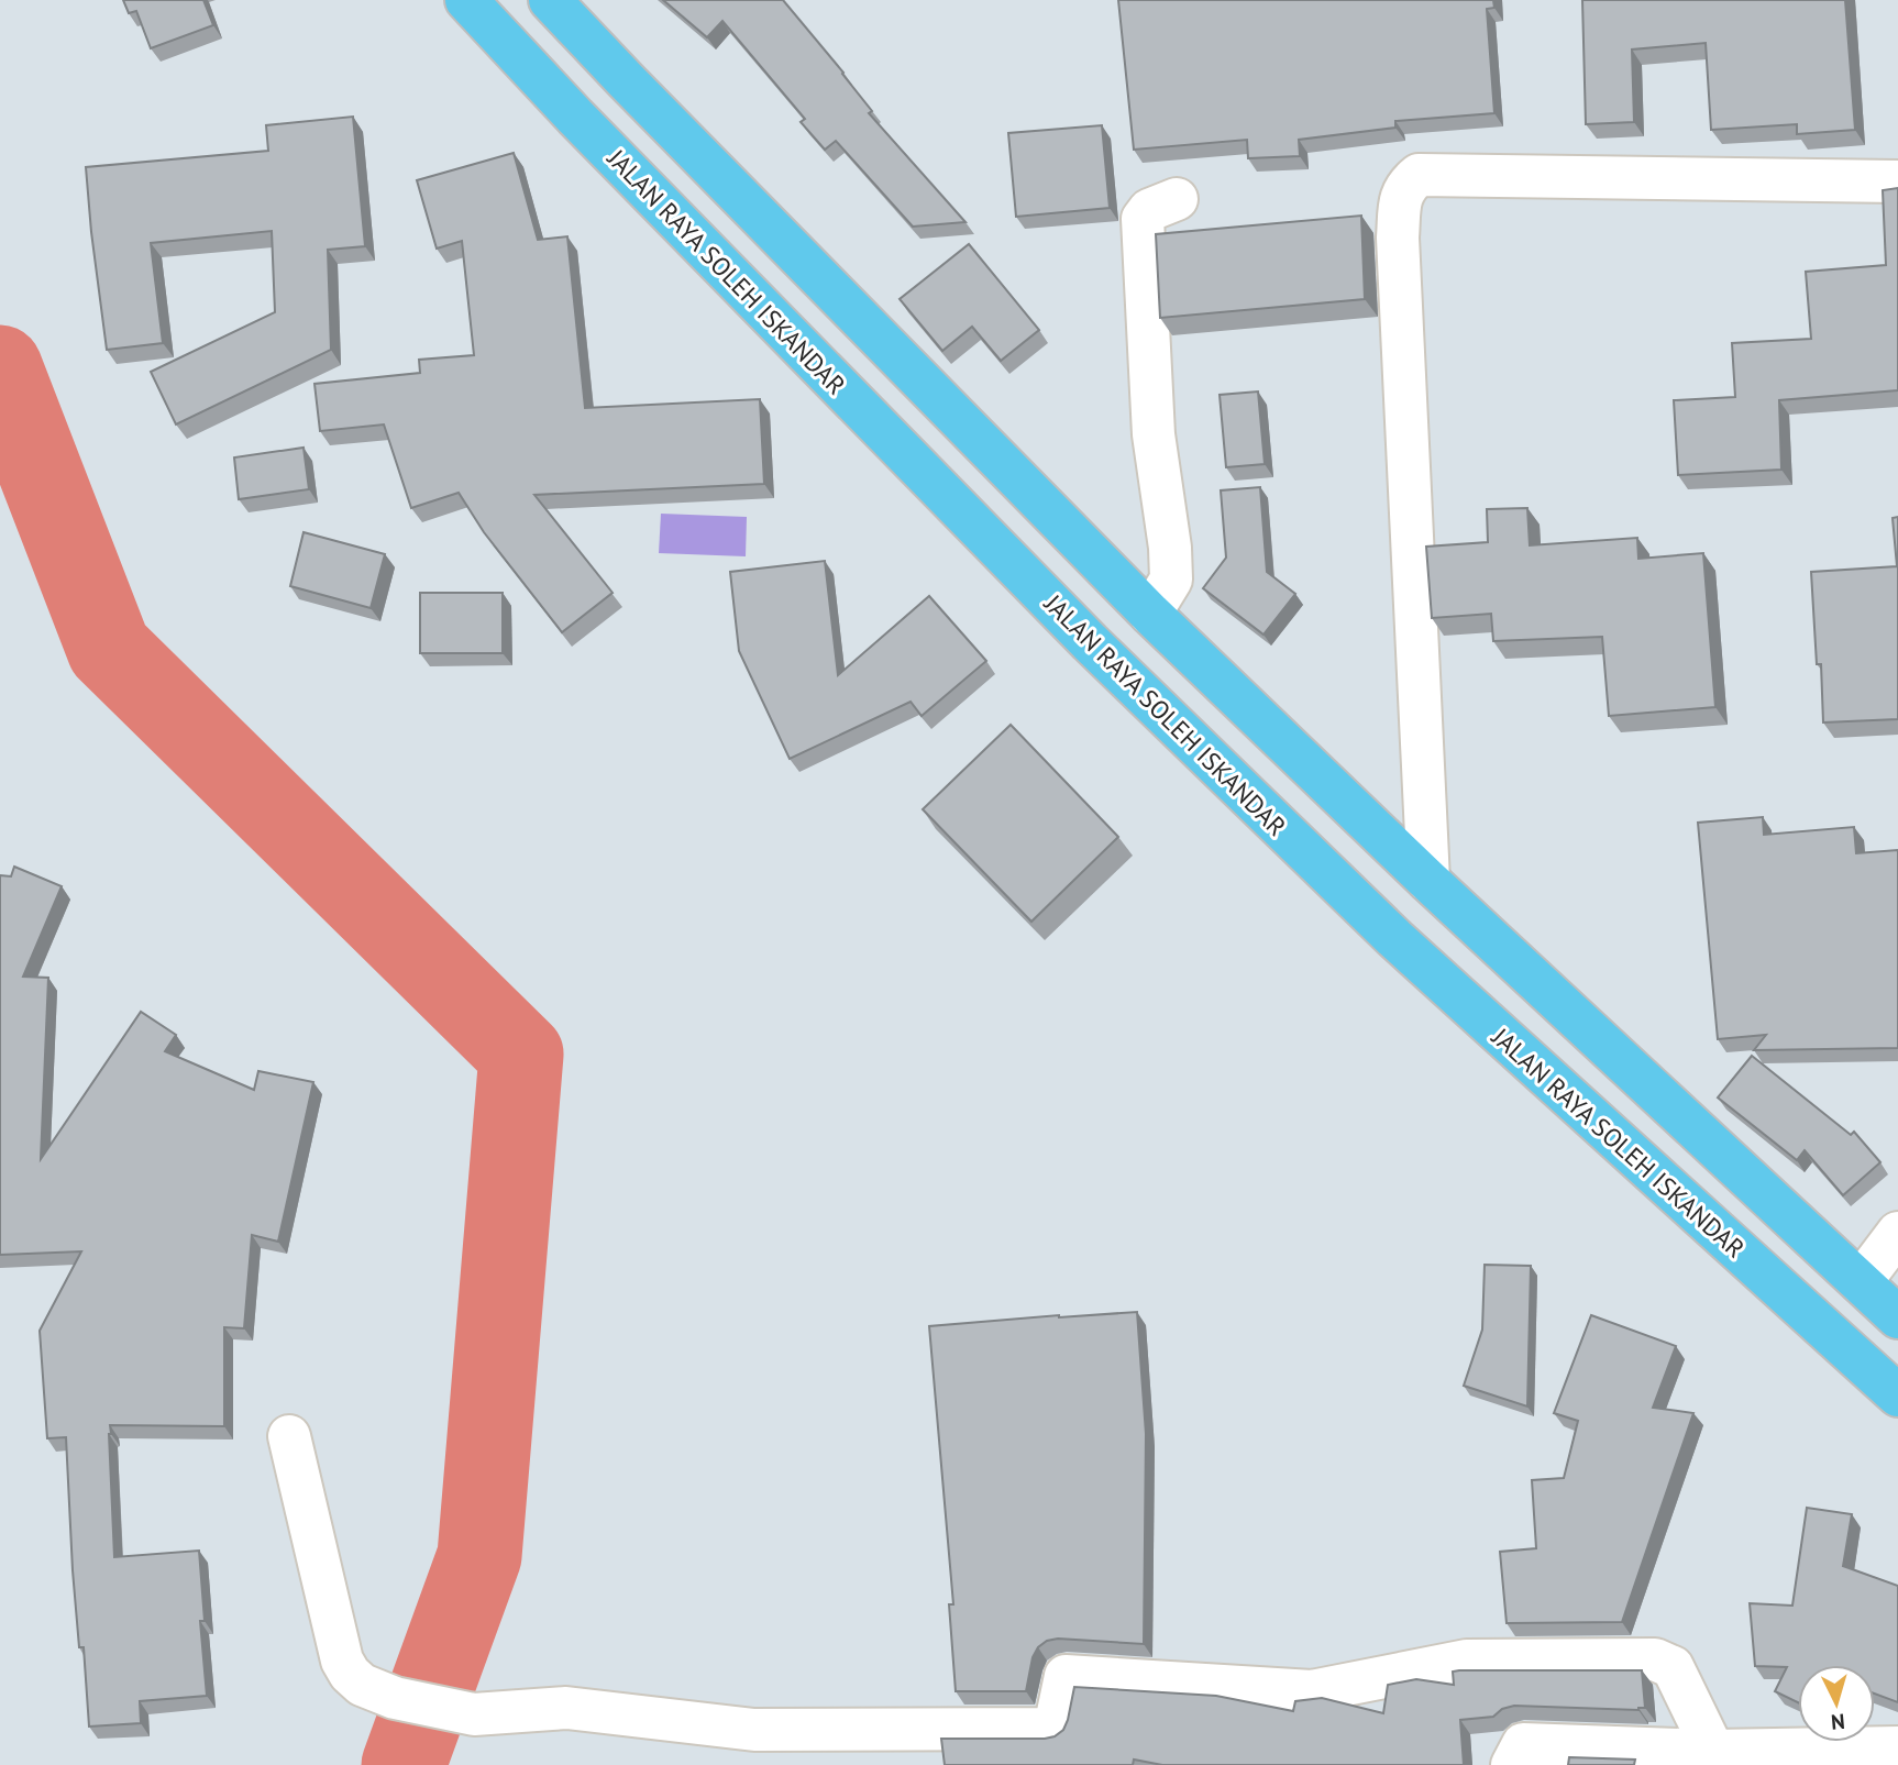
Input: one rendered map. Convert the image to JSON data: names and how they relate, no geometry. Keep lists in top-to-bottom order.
{
  "streets": {
    "highway": ["JALAN RAYA SOLEH ISKANDAR"]
  },
  "north": "bottom"
}
